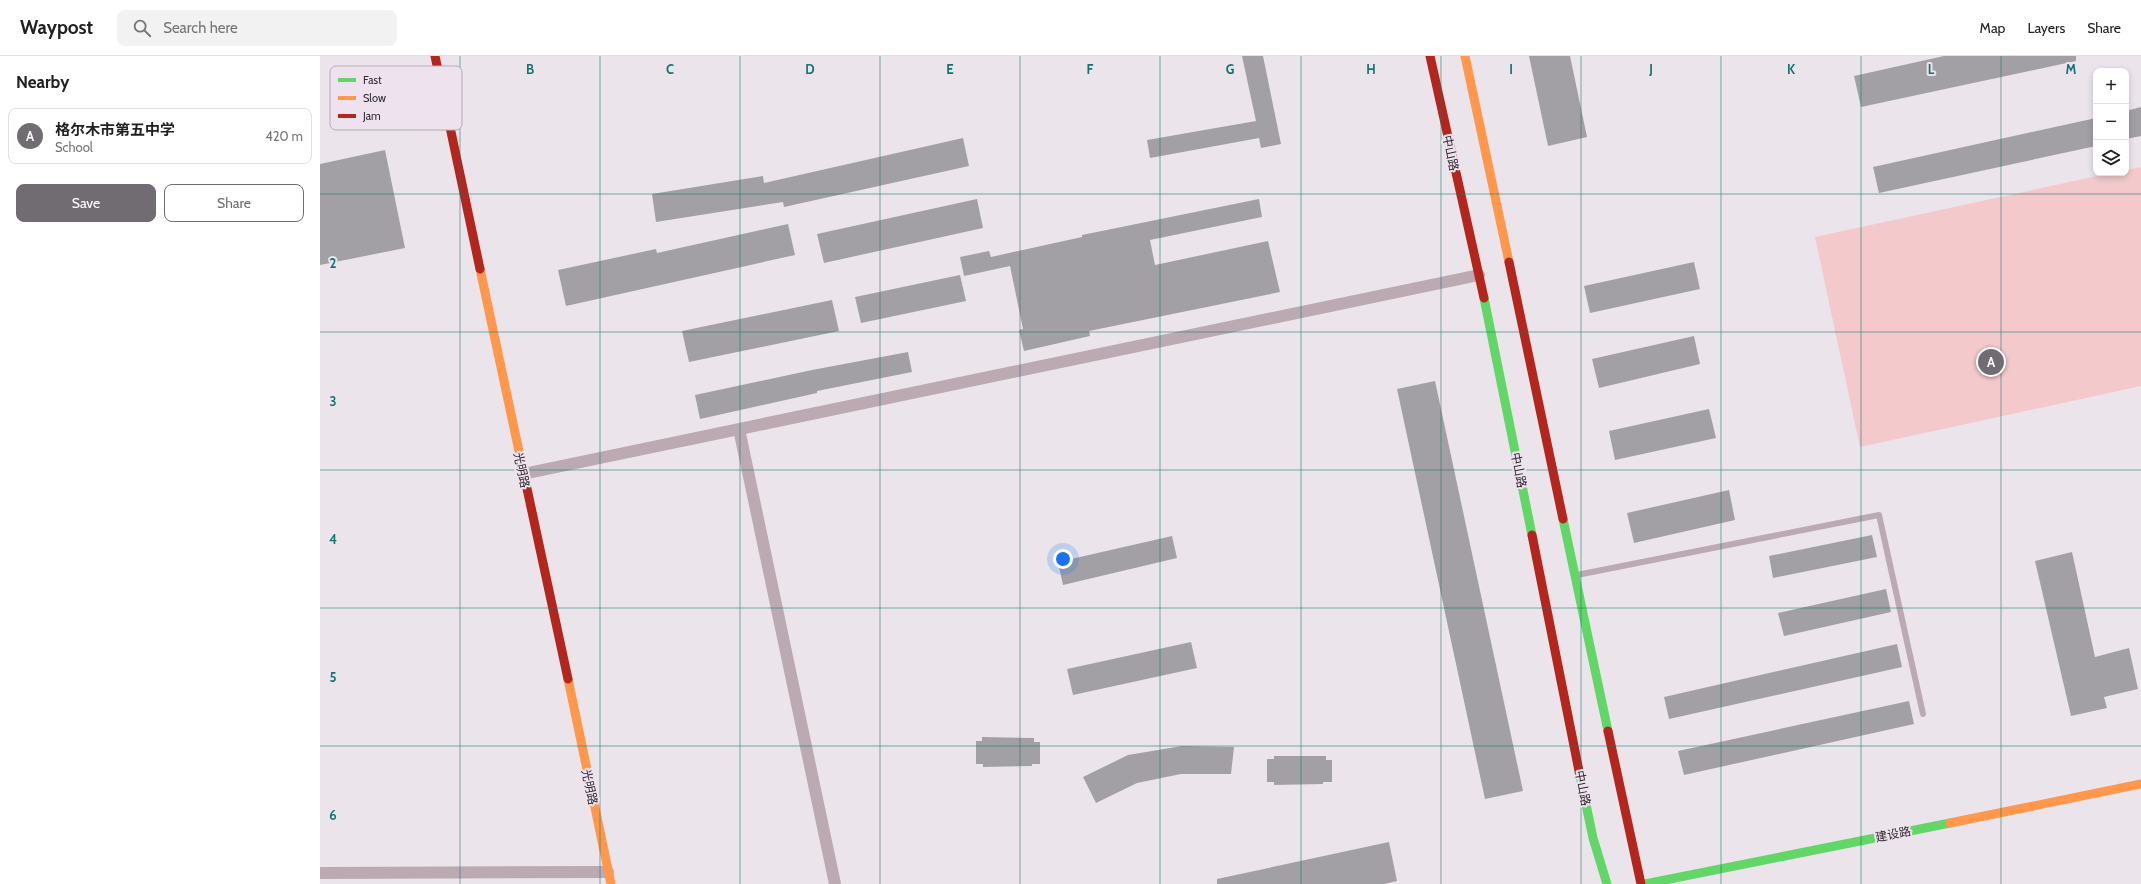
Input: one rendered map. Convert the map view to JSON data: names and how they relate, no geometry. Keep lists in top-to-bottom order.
{
  "streets": {
    "main road": ["中山路", "光明路", "建设路"]
  },
  "legend": ["Fast", "Slow", "Jam"],
  "page": {
    "header": "Waypost",
    "search": "Search here",
    "nav": ["Map", "Layers", "Share"],
    "heading": "Nearby",
    "map_buttons": ["+", "−"],
    "list": [
      {
        "mark": "A",
        "name": "格尔木市第五中学",
        "note": "School",
        "value": "420 m"
      }
    ],
    "buttons": ["Save", "Share"],
    "pins": "A"
  },
  "grid": {
    "columns": [
      "B",
      "C",
      "D",
      "E",
      "F",
      "G",
      "H",
      "I",
      "J",
      "K",
      "L",
      "M"
    ],
    "rows": [
      "2",
      "3",
      "4",
      "5",
      "6"
    ]
  }
}
